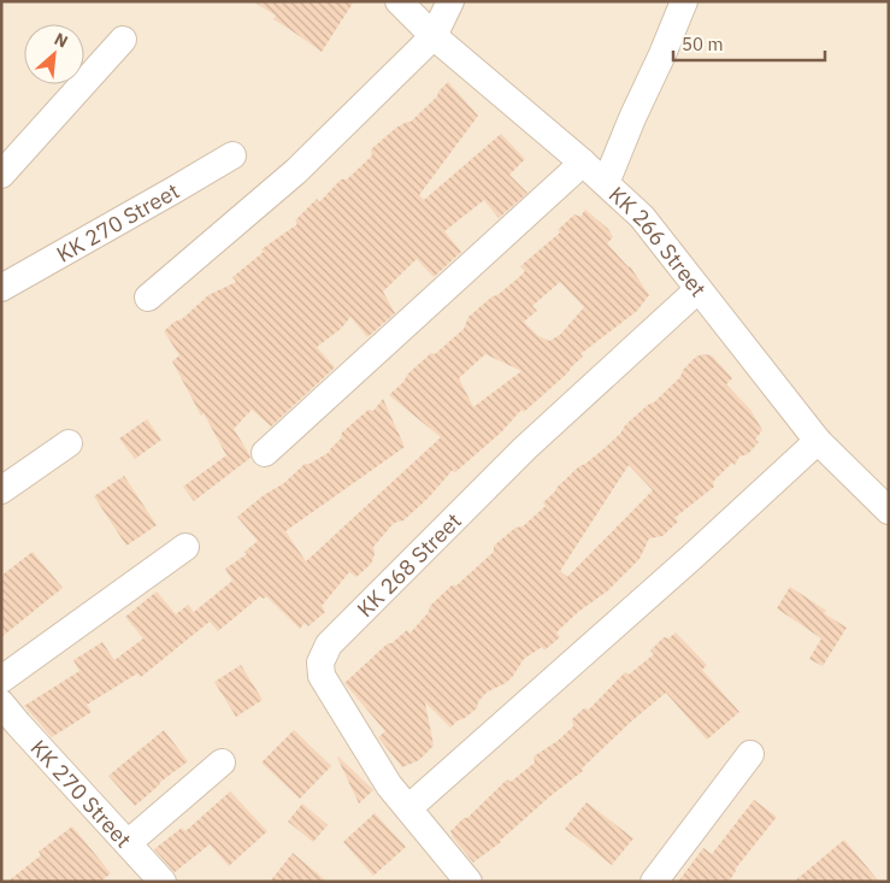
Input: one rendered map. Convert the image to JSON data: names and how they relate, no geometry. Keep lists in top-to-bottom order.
{
  "streets": {
    "street": ["KK 270 Street", "KK 266 Street", "KK 268 Street"]
  },
  "crossings": [
    ["KK 266 Street", "KK 268 Street"]
  ],
  "scale_bar": "50 m",
  "north": "top right"
}
